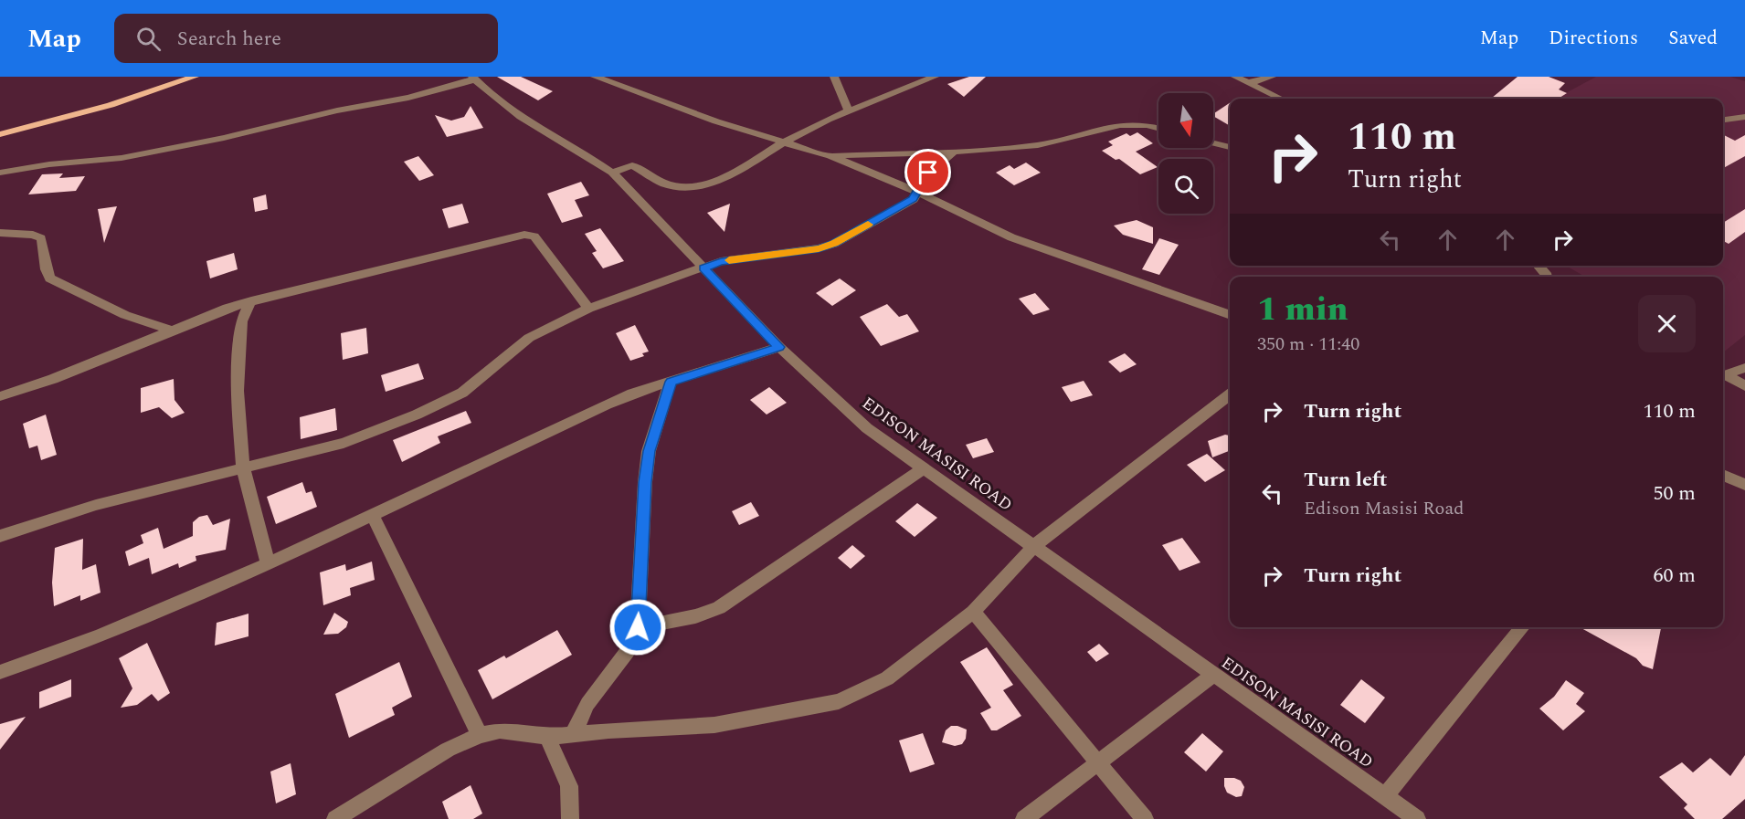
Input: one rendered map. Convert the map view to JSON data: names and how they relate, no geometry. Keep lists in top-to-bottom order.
{
  "streets": {
    "street": ["EDISON MASISI ROAD"]
  },
  "north": "bottom",
  "page": {
    "header": "Map",
    "search": "Search here",
    "nav": ["Map", "Directions", "Saved"],
    "turn": ["110 m", "Turn right"],
    "heading": ["1 min", "350 m · 11:40"],
    "list": [
      {
        "name": "Turn right",
        "value": "110 m"
      },
      {
        "name": "Turn left",
        "note": "Edison Masisi Road",
        "value": "50 m"
      },
      {
        "name": "Turn right",
        "value": "60 m"
      }
    ]
  }
}
